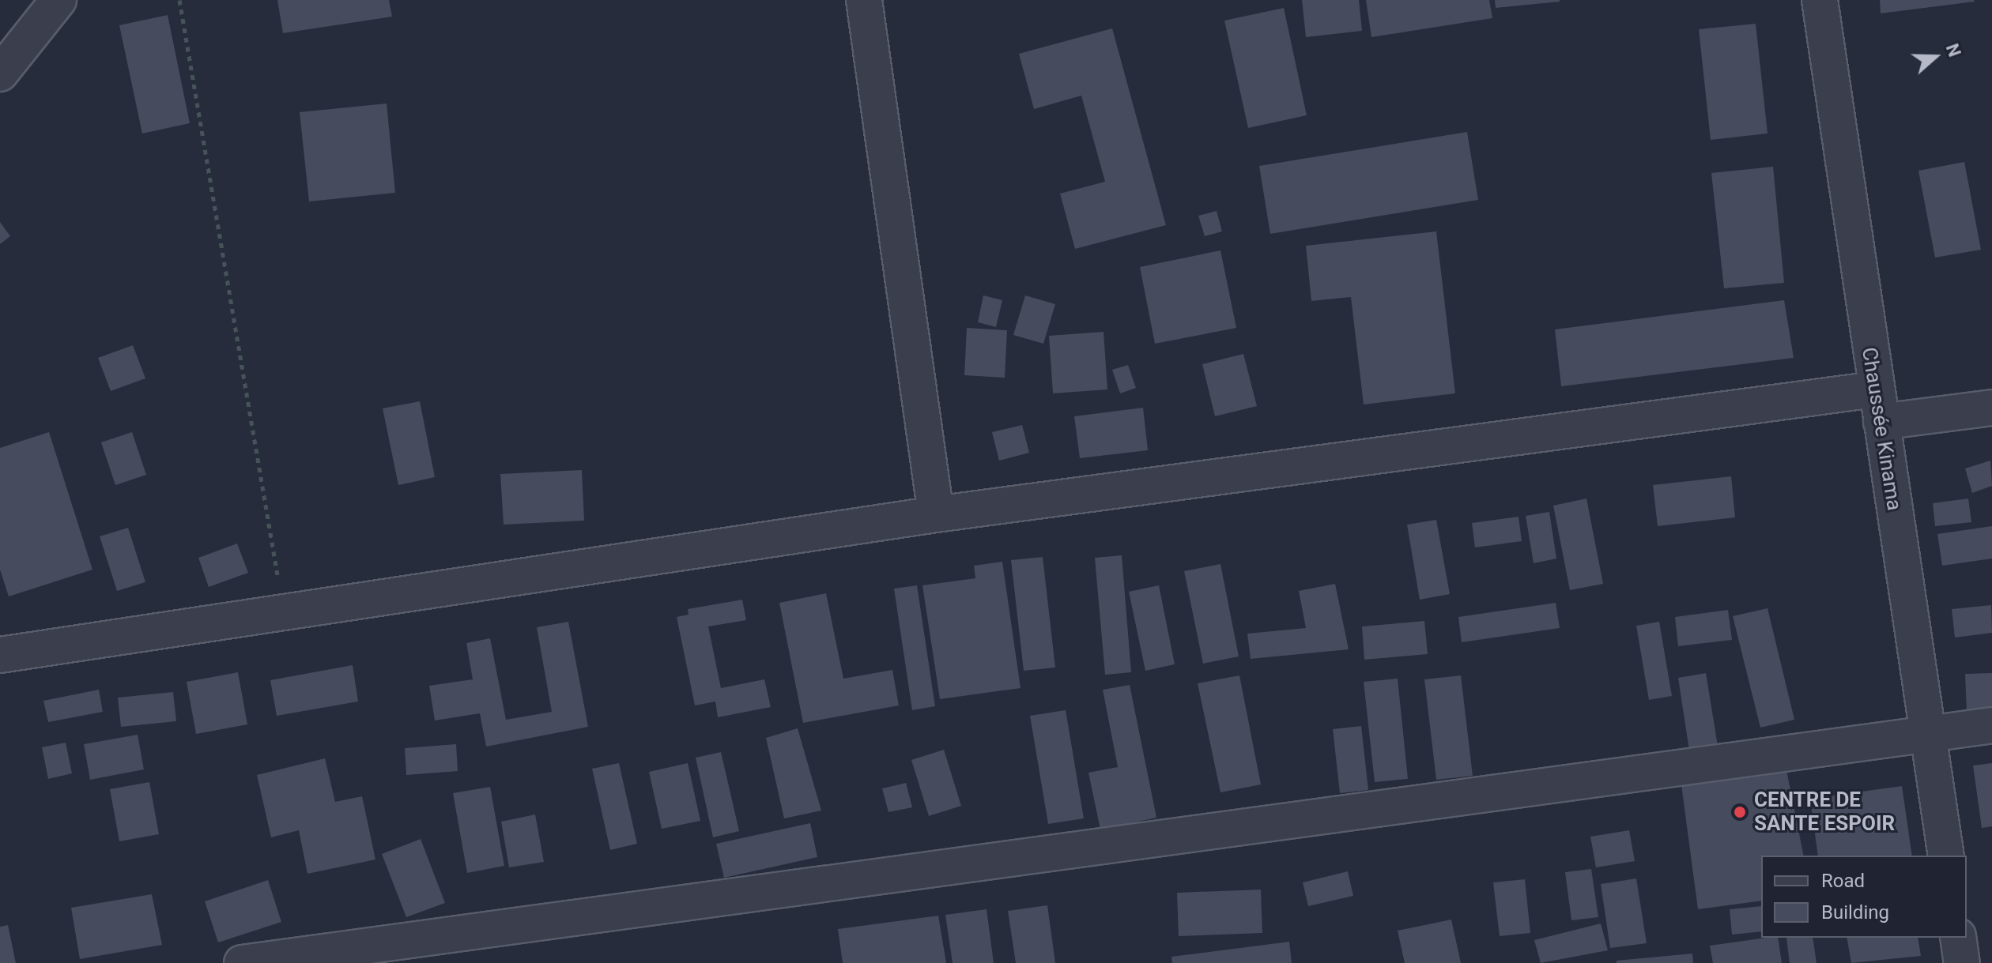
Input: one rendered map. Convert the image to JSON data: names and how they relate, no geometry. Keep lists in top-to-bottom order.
{
  "streets": {
    "street": ["Chaussée Kinama"]
  },
  "places": ["CENTRE DE SANTE ESPOIR"],
  "legend": ["Road", "Building"],
  "north": "right"
}
